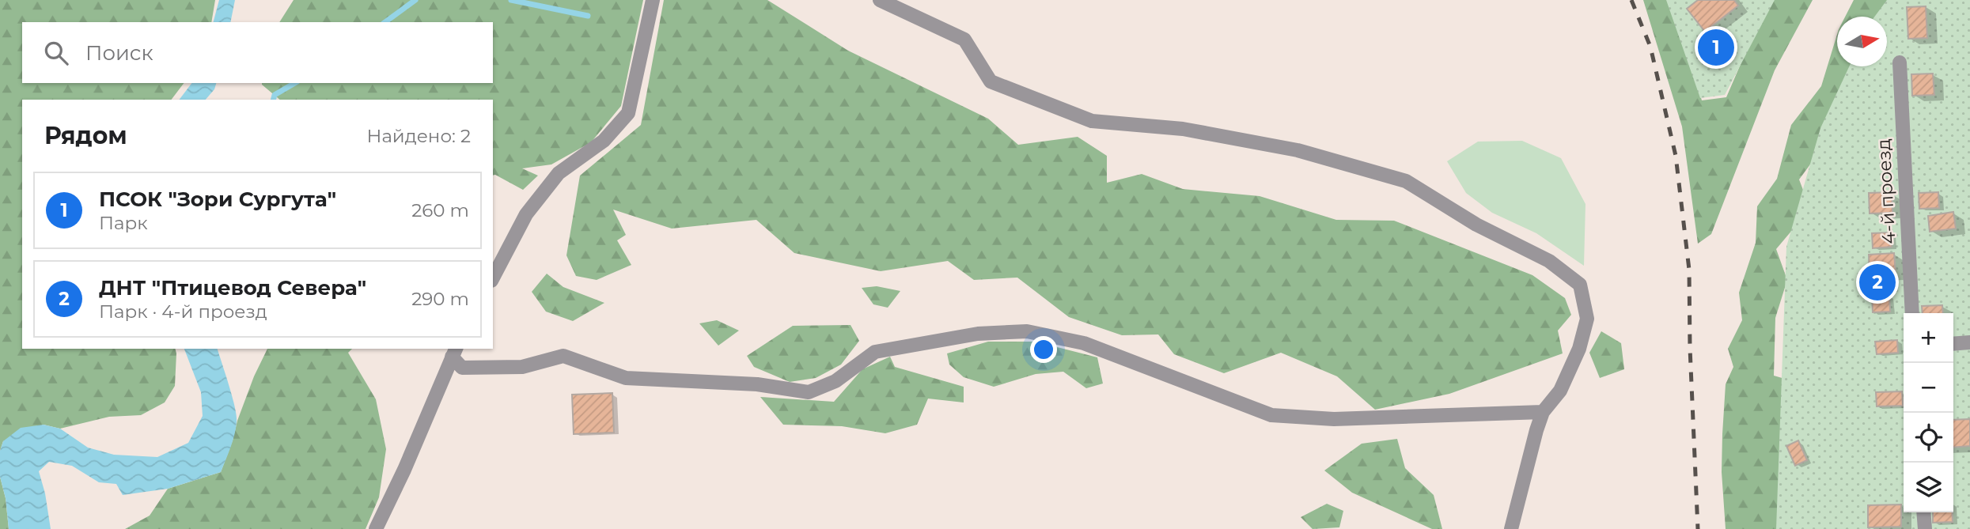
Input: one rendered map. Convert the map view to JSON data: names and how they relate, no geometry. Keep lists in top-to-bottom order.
{
  "streets": {
    "street": ["4-й проезд"]
  },
  "north": "right",
  "page": {
    "search": "Поиск",
    "pins": ["1", "2"],
    "heading": ["Рядом", "Найдено: 2"],
    "list": [
      {
        "mark": "1",
        "name": "ПСОК \"Зори Сургута\"",
        "note": "Парк",
        "value": "260 m"
      },
      {
        "mark": "2",
        "name": "ДНТ \"Птицевод Севера\"",
        "note": "Парк · 4-й проезд",
        "value": "290 m"
      }
    ],
    "map_buttons": ["+", "−"]
  }
}
